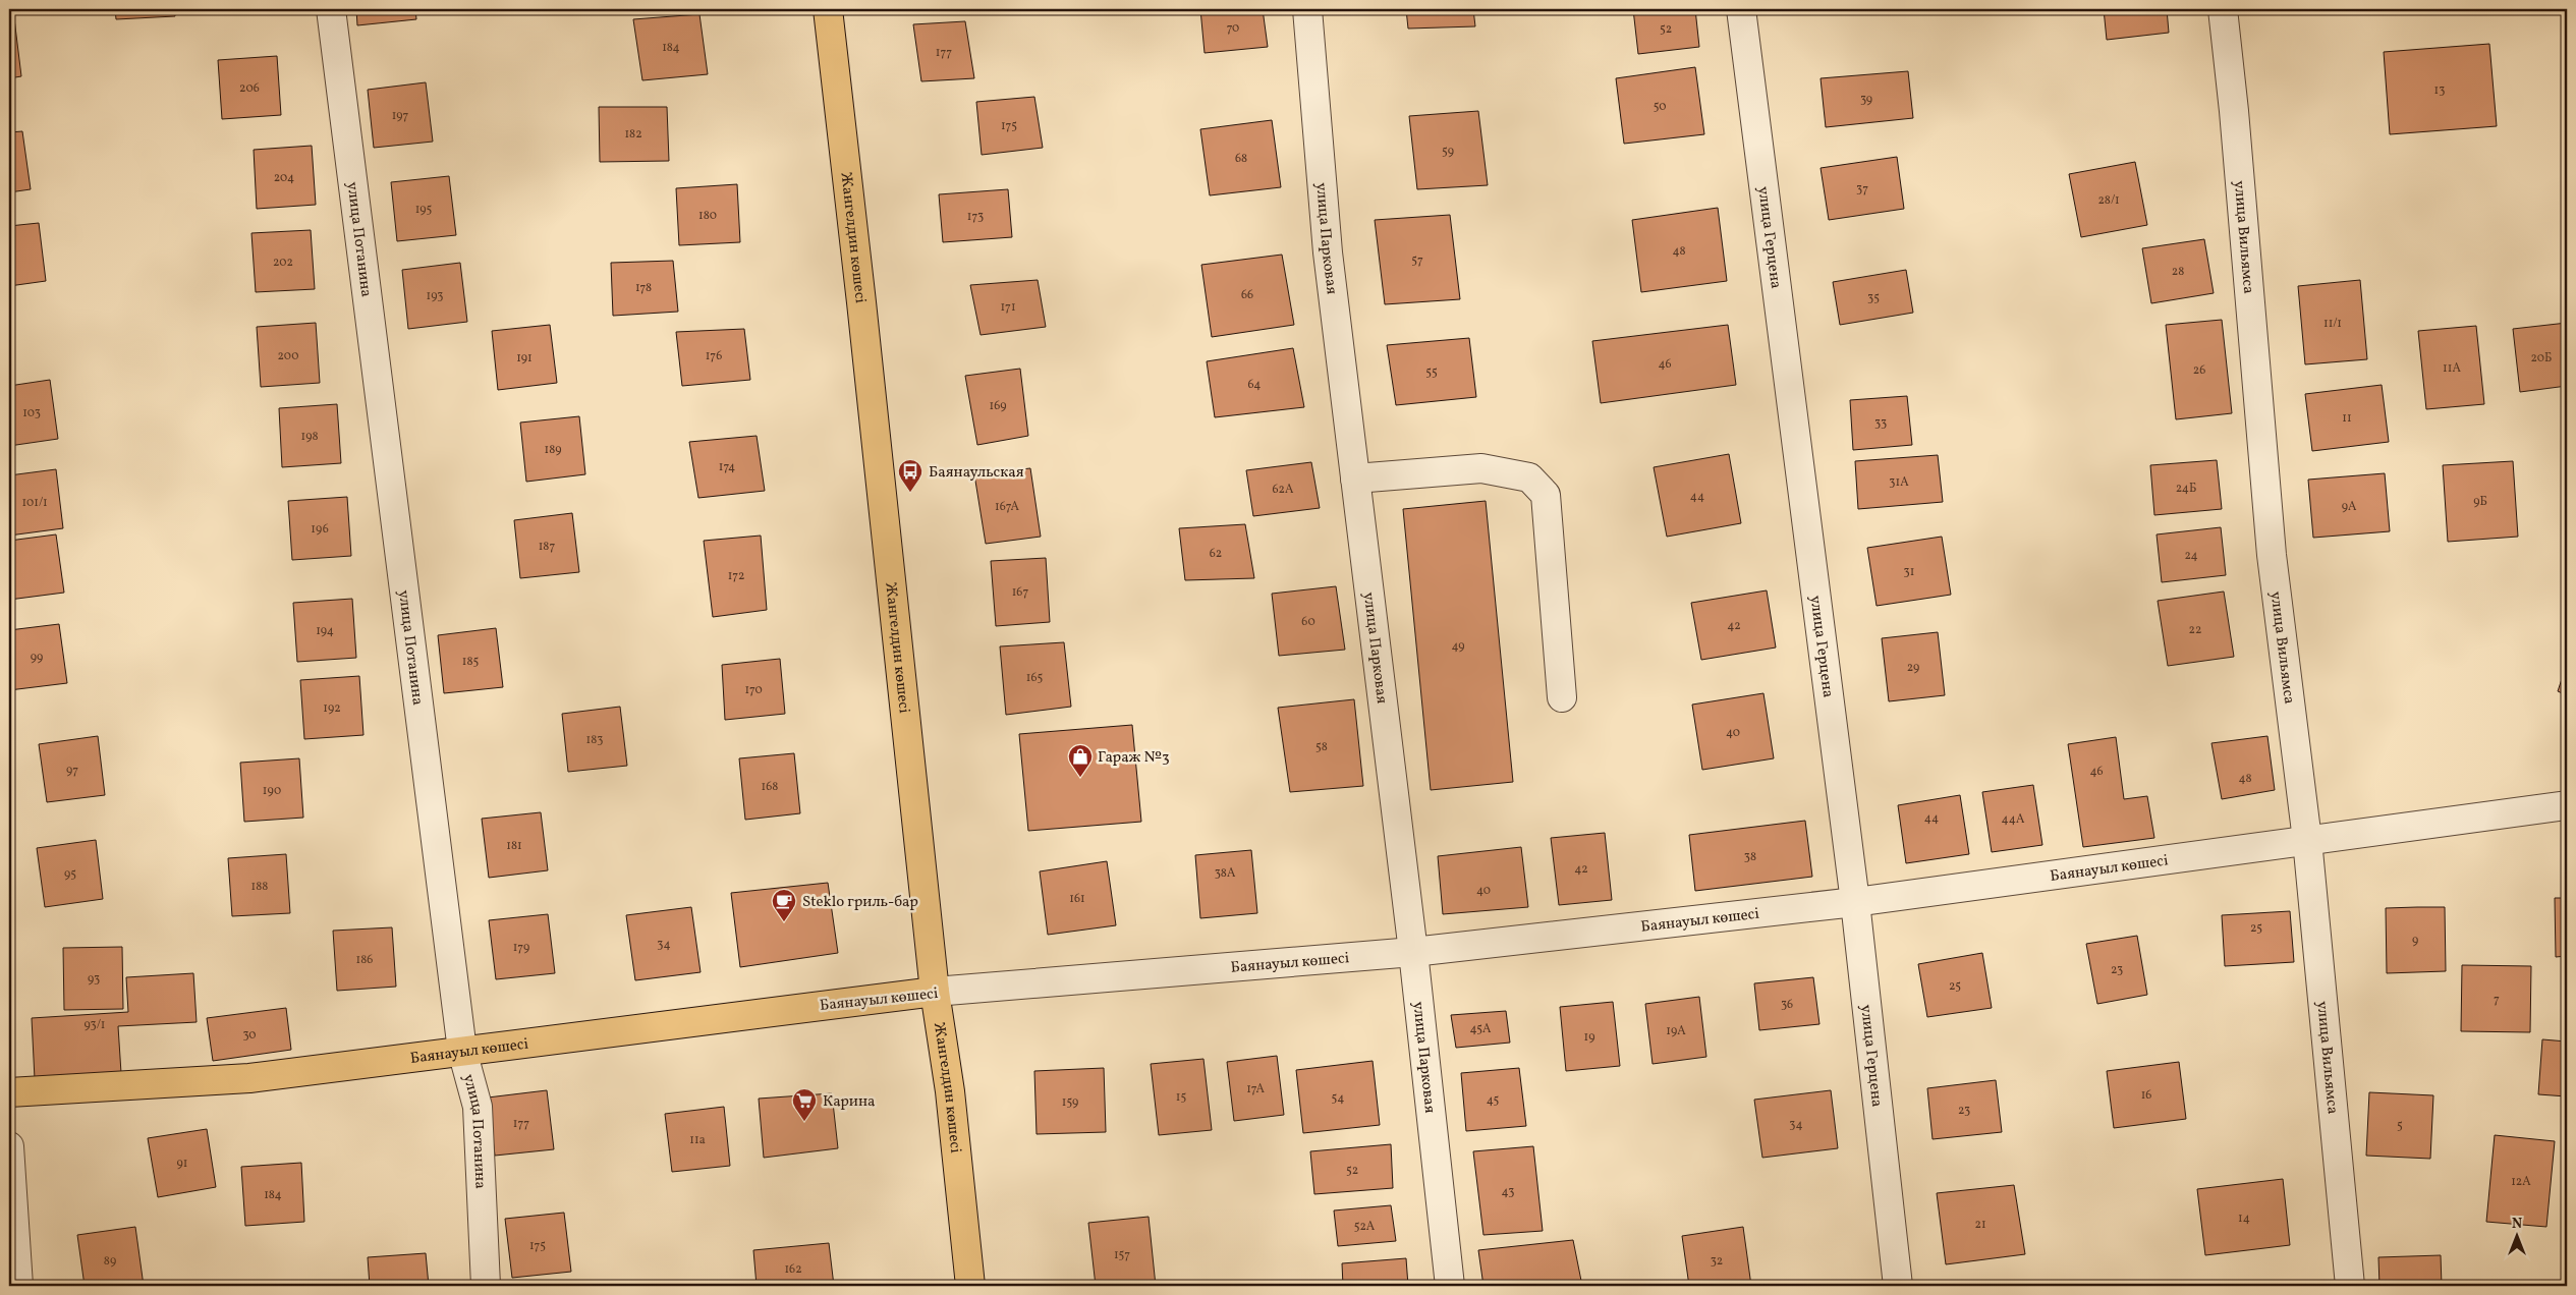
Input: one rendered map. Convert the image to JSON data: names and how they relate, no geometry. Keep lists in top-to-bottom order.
{
  "streets": {
    "main road": ["Жангелдин көшесі", "Баянауыл көшесі"],
    "street": [
      "улица Вильямса",
      "улица Потанина",
      "улица Парковая",
      "улица Герцена"
    ]
  },
  "crossings": [
    ["Жангелдин көшесі", "Баянауыл көшесі"],
    ["улица Вильямса", "Баянауыл көшесі"],
    ["улица Потанина", "Баянауыл көшесі"],
    ["улица Парковая", "Баянауыл көшесі"],
    ["улица Герцена", "Баянауыл көшесі"]
  ],
  "places": {
    "bus stop": ["Баянаульская"],
    "shop": ["Гараж №3"],
    "cafe": ["Steklo гриль-бар"],
    "supermarket": ["Карина"]
  },
  "house_numbers": [
    "70",
    "52",
    "184",
    "177",
    "206",
    "13",
    "39",
    "50",
    "197",
    "175",
    "182",
    "59",
    "68",
    "204",
    "37",
    "28/1",
    "195",
    "180",
    "173",
    "48",
    "57",
    "202",
    "28",
    "178",
    "66",
    "193",
    "35",
    "171",
    "11/1",
    "200",
    "176",
    "191",
    "20Б",
    "46",
    "11А",
    "26",
    "55",
    "64",
    "169",
    "103",
    "11",
    "33",
    "198",
    "189",
    "174",
    "31А",
    "24Б",
    "62А",
    "44",
    "9Б",
    "101/1",
    "167А",
    "9А",
    "196",
    "187",
    "62",
    "24",
    "31",
    "172",
    "167",
    "60",
    "42",
    "22",
    "194",
    "49",
    "99",
    "185",
    "29",
    "165",
    "170",
    "192",
    "40",
    "183",
    "58",
    "97",
    "46",
    "48",
    "168",
    "190",
    "44",
    "44А",
    "181",
    "38",
    "42",
    "38А",
    "95",
    "188",
    "40",
    "161",
    "25",
    "9",
    "34",
    "179",
    "186",
    "23",
    "93",
    "25",
    "7",
    "36",
    "93/1",
    "45А",
    "19А",
    "30",
    "19",
    "17А",
    "16",
    "15",
    "54",
    "45",
    "159",
    "23",
    "177",
    "34",
    "5",
    "11а",
    "91",
    "52",
    "12А",
    "43",
    "184",
    "14",
    "21",
    "52А",
    "175",
    "157",
    "89",
    "32",
    "162"
  ],
  "north": "top"
}
